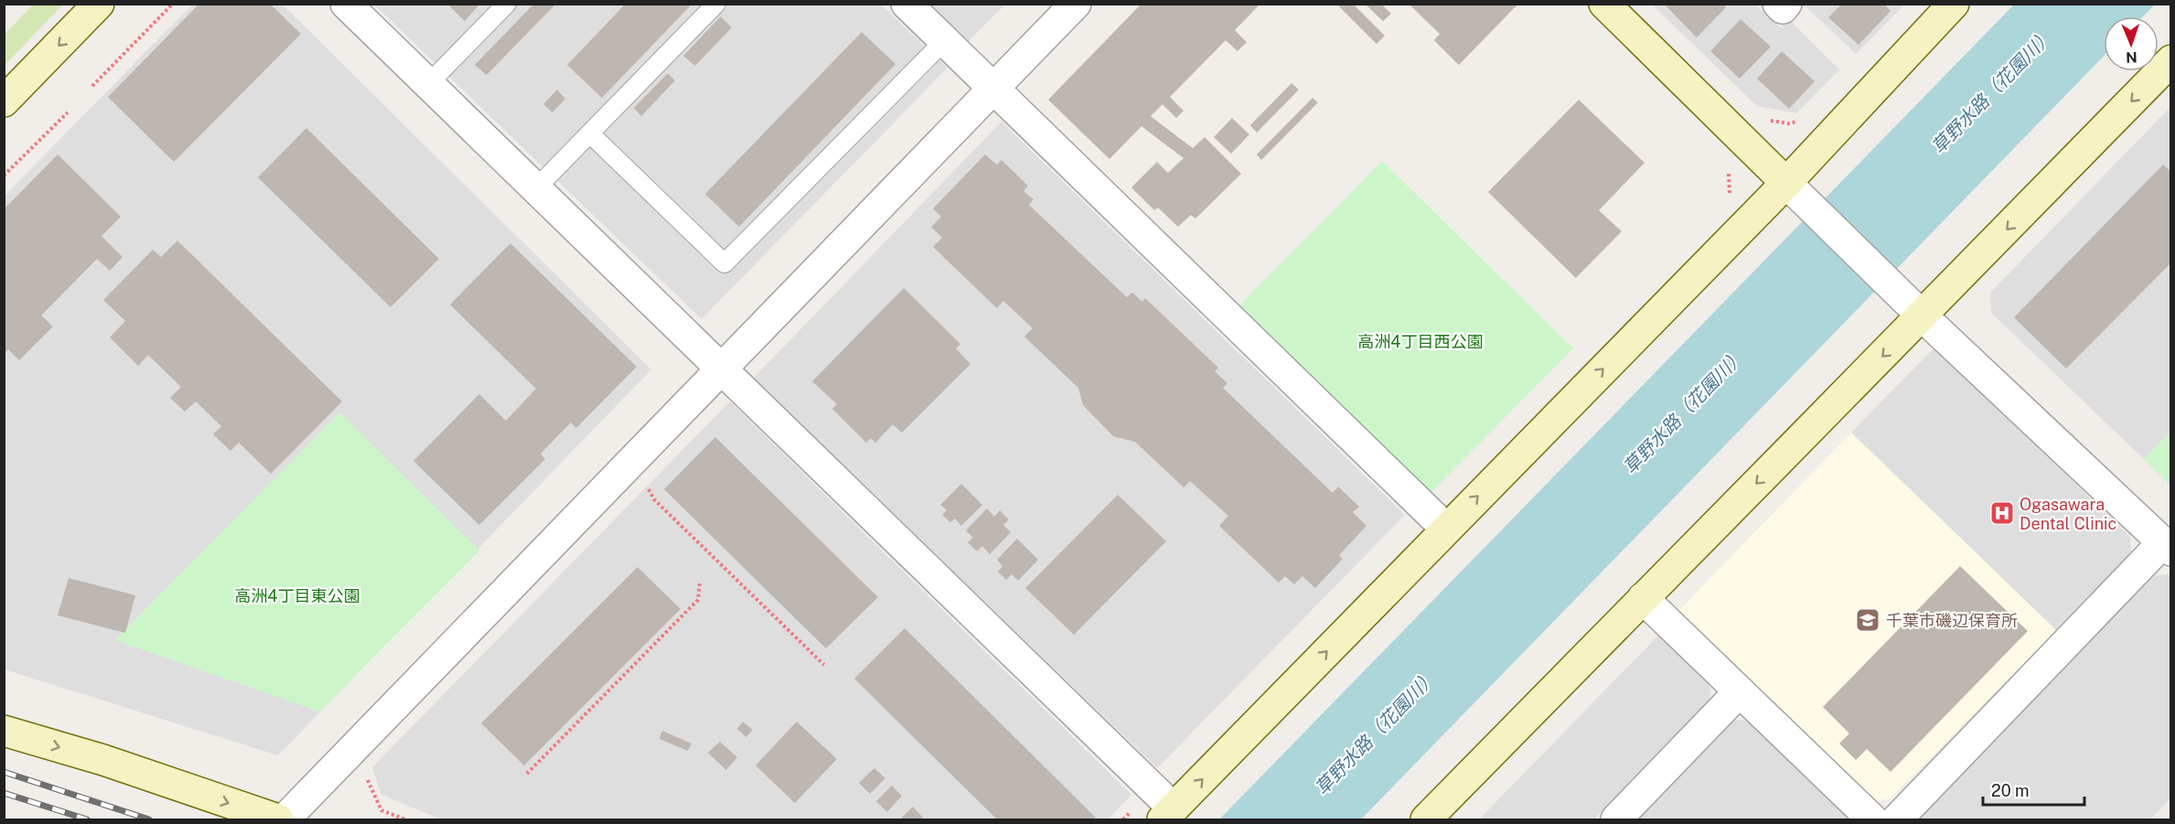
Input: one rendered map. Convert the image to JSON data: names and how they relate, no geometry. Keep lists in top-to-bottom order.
{
  "water": ["草野水路（花園川）"],
  "parks": ["高洲4丁目西公園", "高洲4丁目東公園"],
  "places": {
    "hospital": ["Ogasawara Dental Clinic"],
    "school or university": ["千葉市磯辺保育所"]
  },
  "scale_bar": "20 m",
  "north": "bottom"
}
